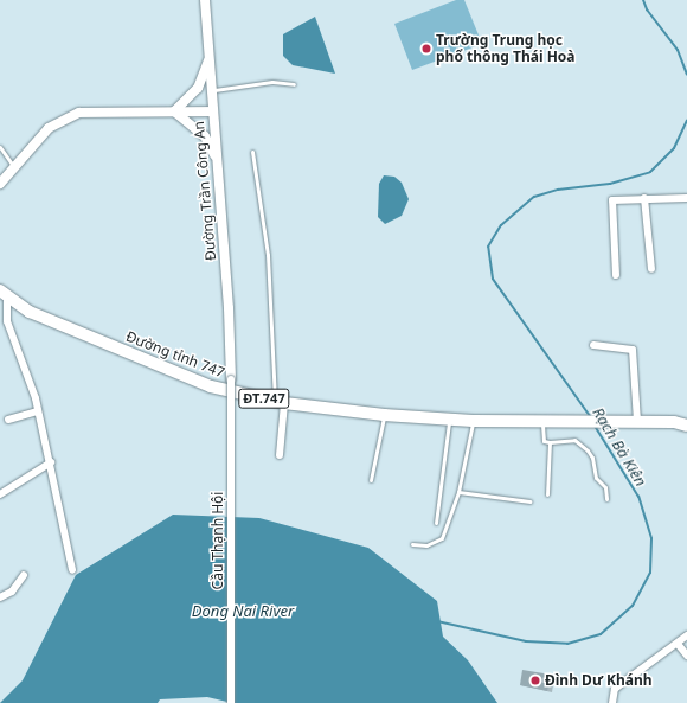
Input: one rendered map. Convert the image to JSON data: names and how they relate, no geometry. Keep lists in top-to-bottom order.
{
  "streets": {
    "main road": ["Đường tỉnh 747", "ĐT.747"],
    "street": ["Đường Trần Công An", "Cầu Thạnh Hội"]
  },
  "crossings": [
    ["Đường Trần Công An", "Cầu Thạnh Hội"],
    ["Đường tỉnh 747", "ĐT.747"]
  ],
  "water": ["Rạch Bà Kiên", "Dong Nai River"],
  "places": ["Trường Trung học phổ thông Thái Hoà", "Đình Dư Khánh"]
}
